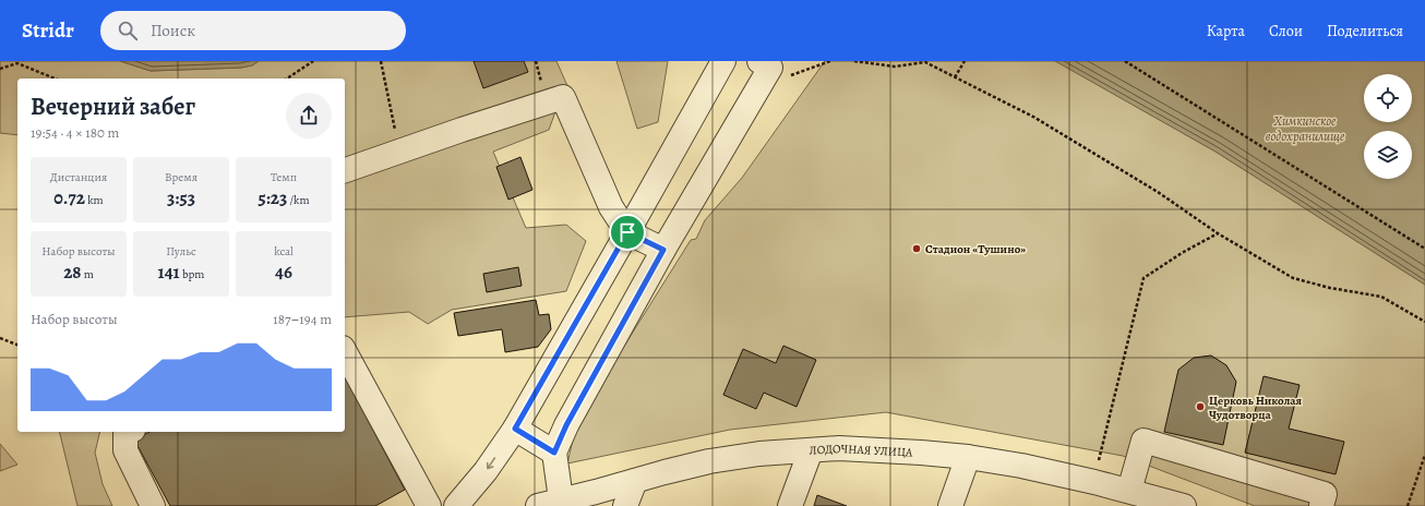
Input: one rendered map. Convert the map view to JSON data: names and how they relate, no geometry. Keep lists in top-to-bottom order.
{
  "streets": {
    "street": ["ЛОДОЧНАЯ УЛИЦА"]
  },
  "water": ["Химкинское водохранилище"],
  "places": ["Стадион «Тушино»", "Церковь Николая Чудотворца"],
  "page": {
    "header": "Stridr",
    "search": "Поиск",
    "nav": ["Карта", "Слои", "Поделиться"],
    "heading": ["Вечерний забег", "19:54 · 4 × 180 m"],
    "stats": [
      ["Дистанция", "0.72 km"],
      ["Время", "3:53"],
      ["Темп", "5:23 /km"],
      ["Набор высоты", "28 m"],
      ["Пульс", "141 bpm"],
      ["kcal", "46"]
    ],
    "chart": ["Набор высоты", "187–194 m"]
  }
}
